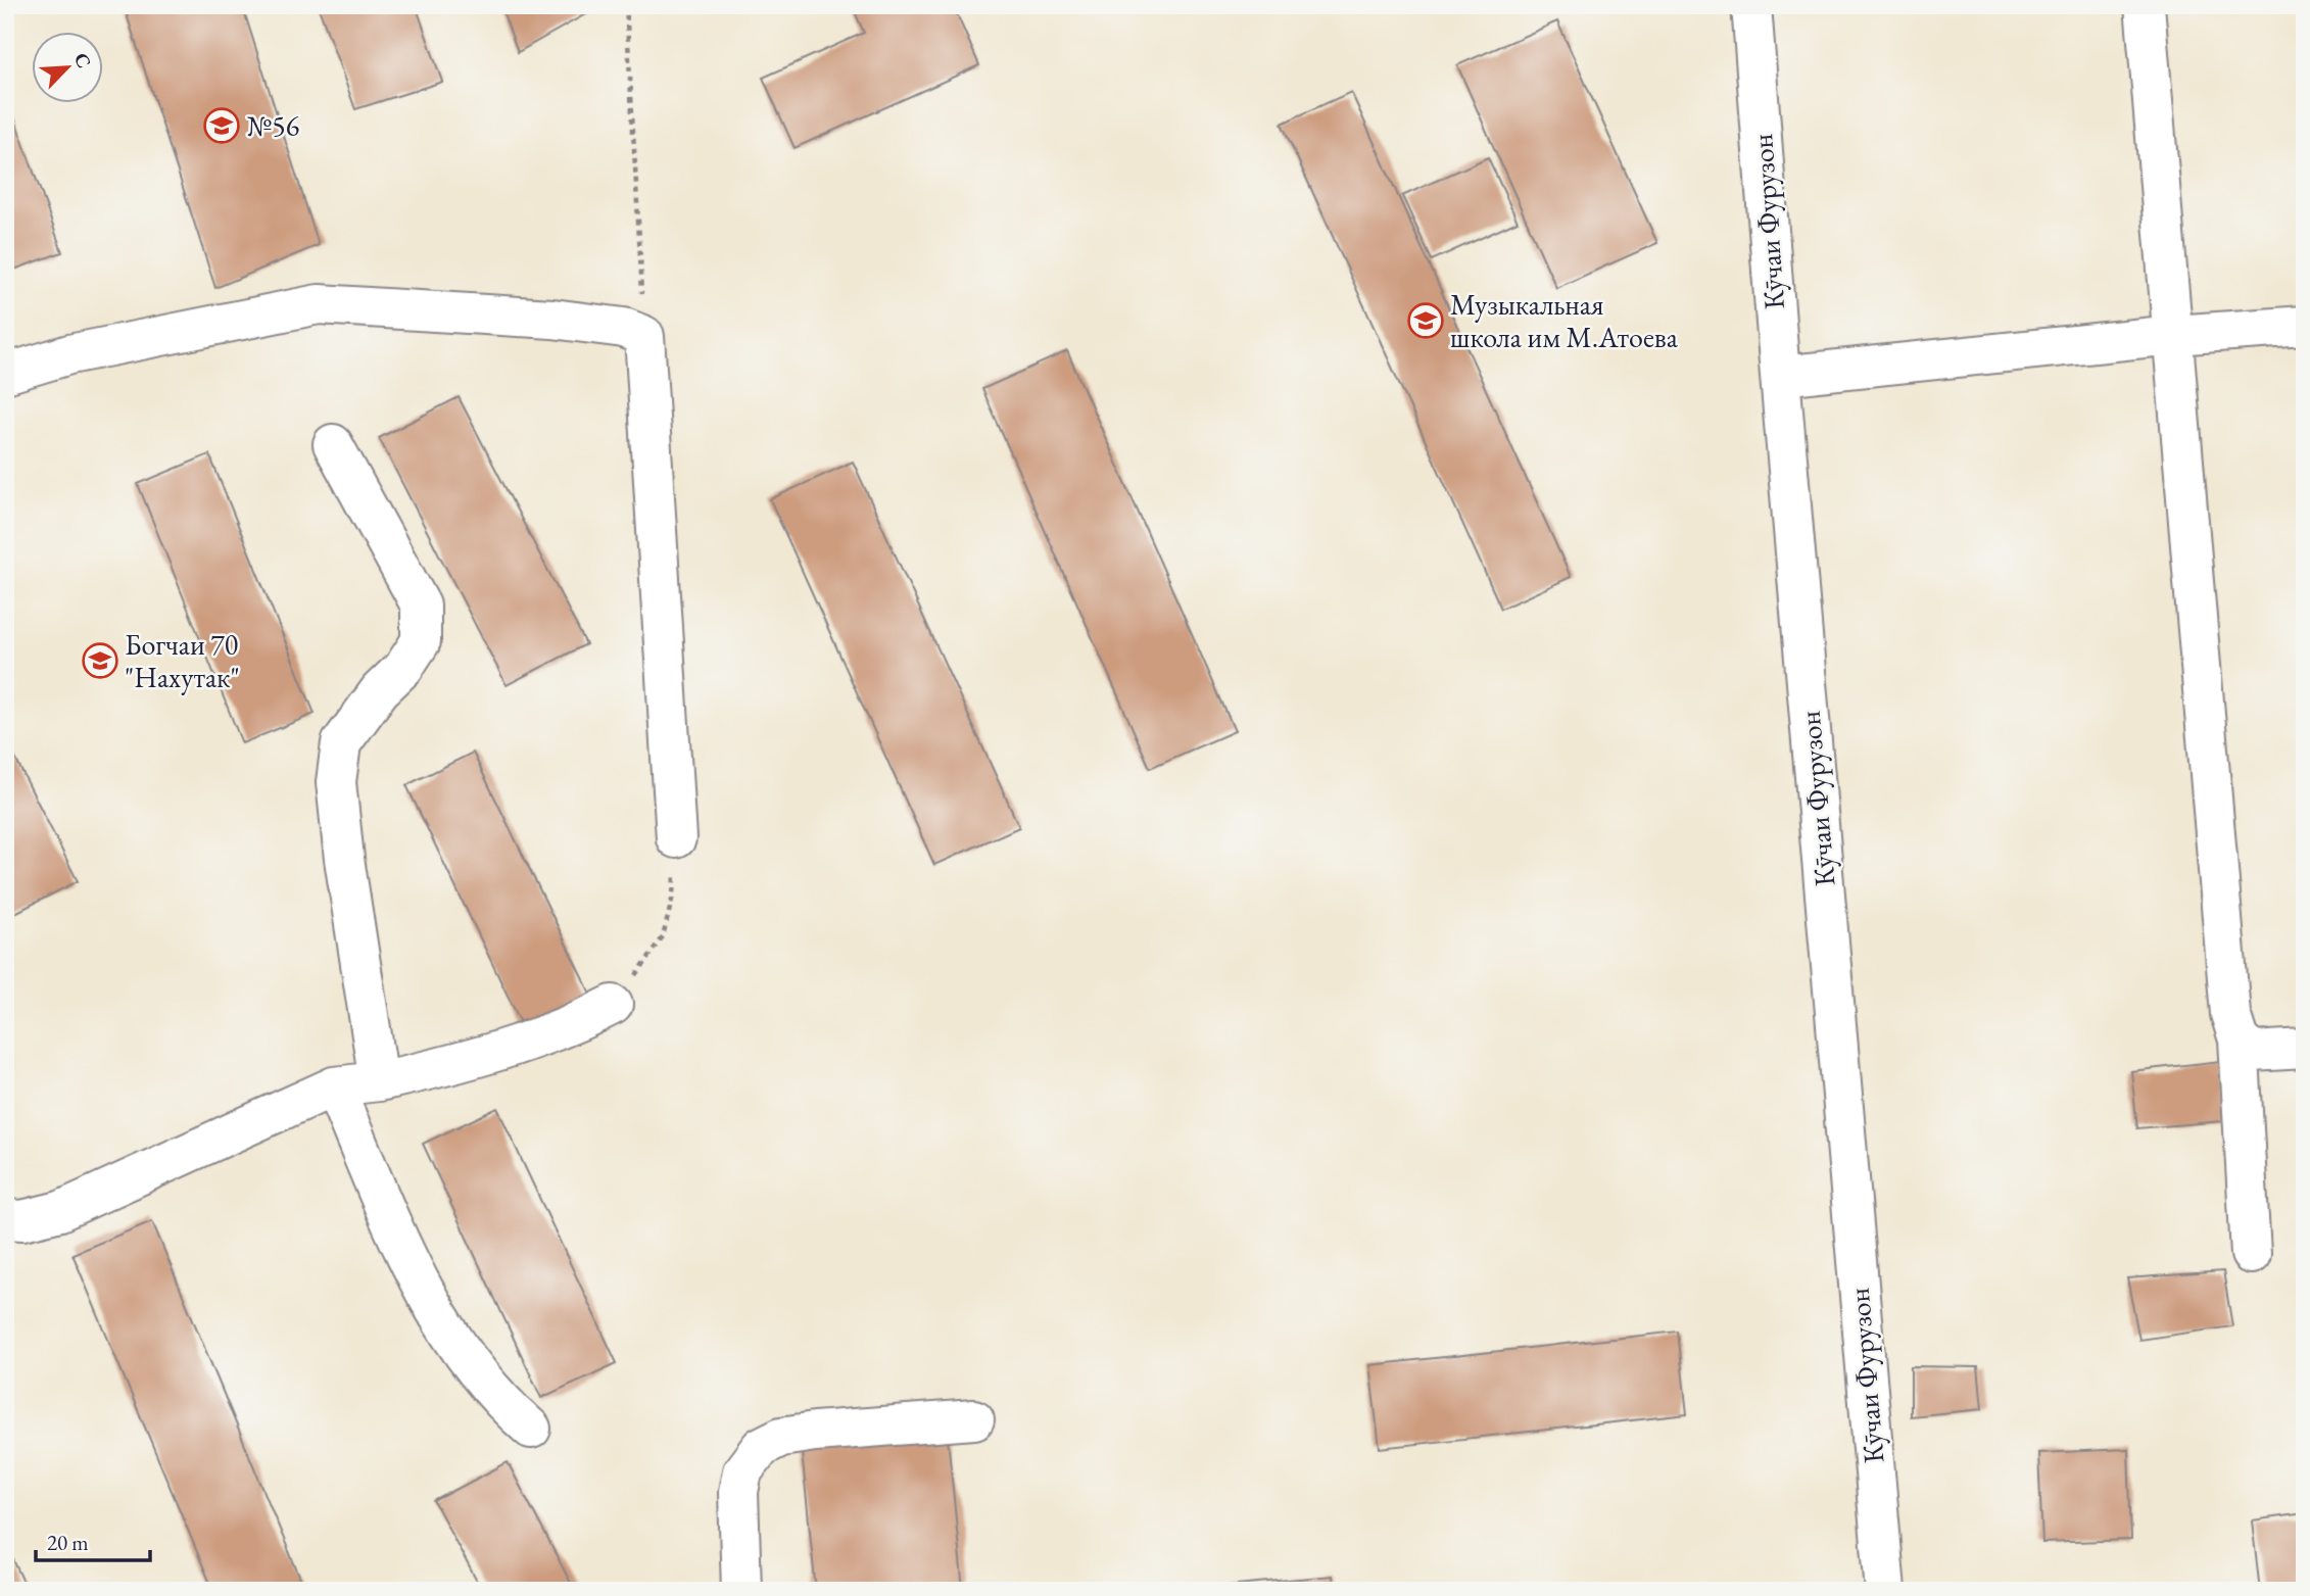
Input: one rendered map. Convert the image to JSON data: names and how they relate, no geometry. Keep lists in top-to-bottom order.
{
  "streets": {
    "street": ["Кӯчаи Фурузон"]
  },
  "places": {
    "school or university": ["№56", "Музыкальная школа им М.Атоева", "Богчаи 70 \"Нахутак\""]
  },
  "scale_bar": "20 m",
  "north": "top right"
}
